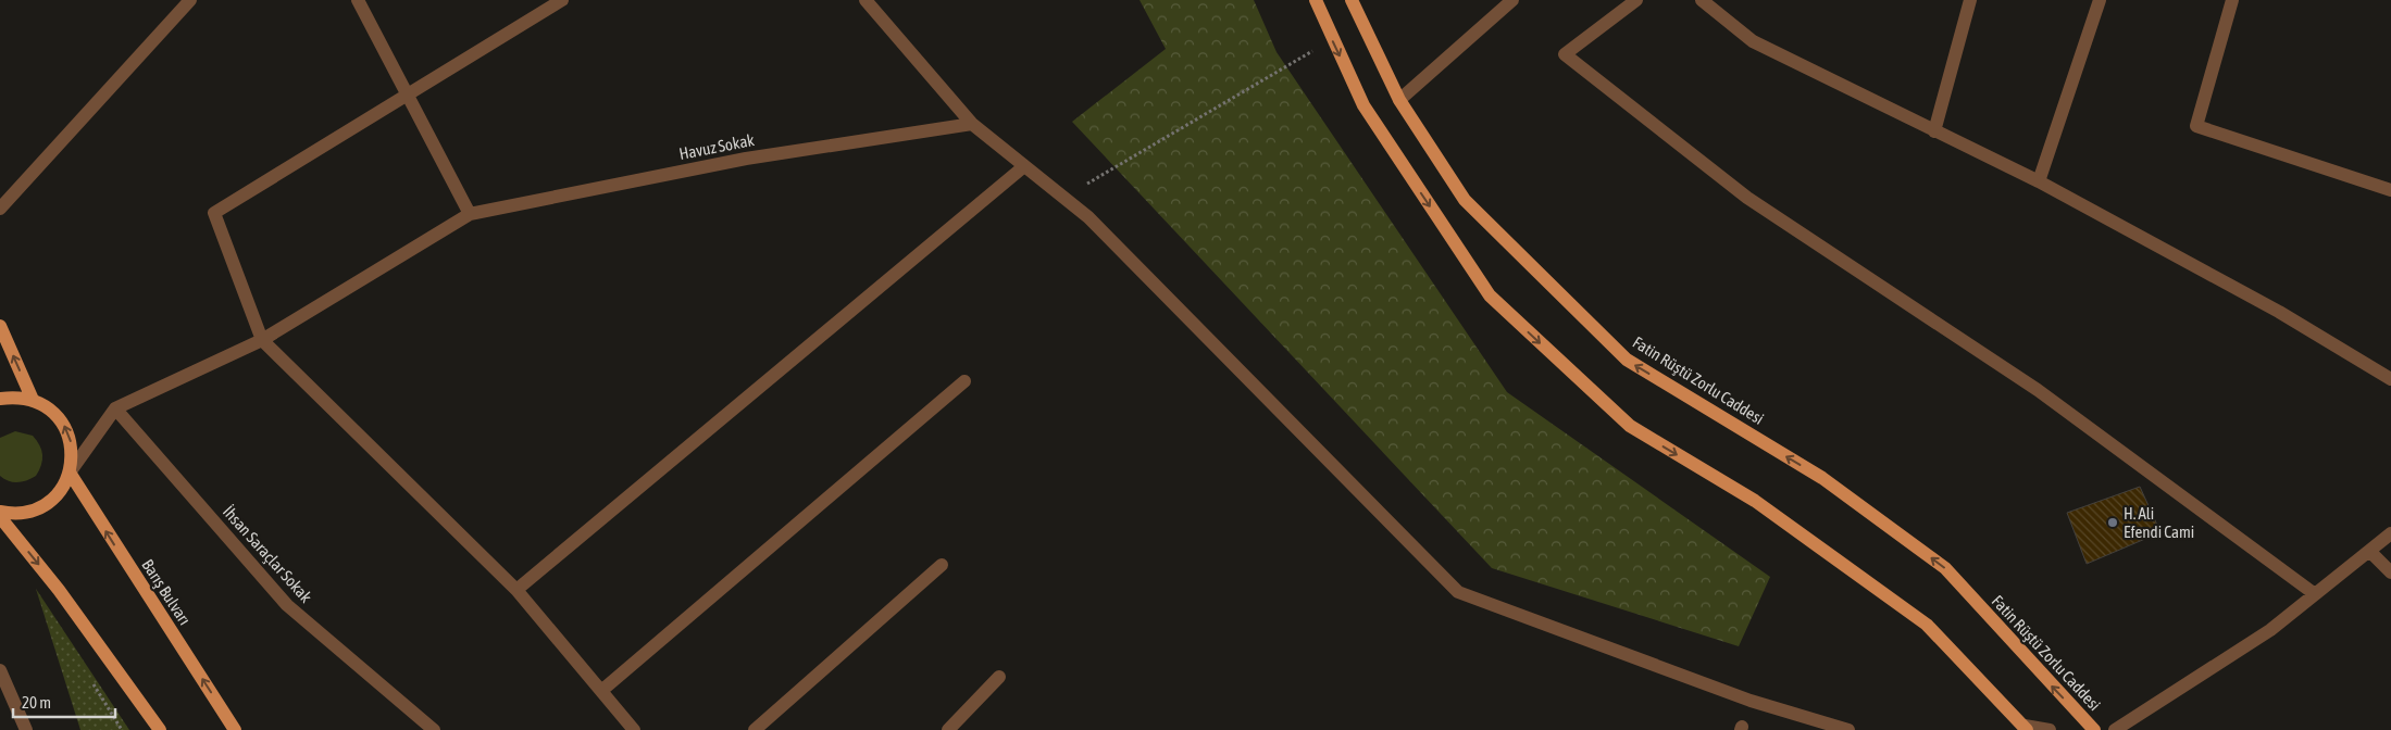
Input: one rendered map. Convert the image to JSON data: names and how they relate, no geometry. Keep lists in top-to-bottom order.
{
  "streets": {
    "main road": ["Fatin Rüştü Zorlu Caddesi", "Barış Bulvarı"],
    "street": ["Havuz Sokak", "İhsan Saraçlar Sokak"]
  },
  "crossings": [
    ["Havuz Sokak", "İhsan Saraçlar Sokak"]
  ],
  "places": ["H. Ali Efendi Cami"],
  "scale_bar": "20 m"
}
